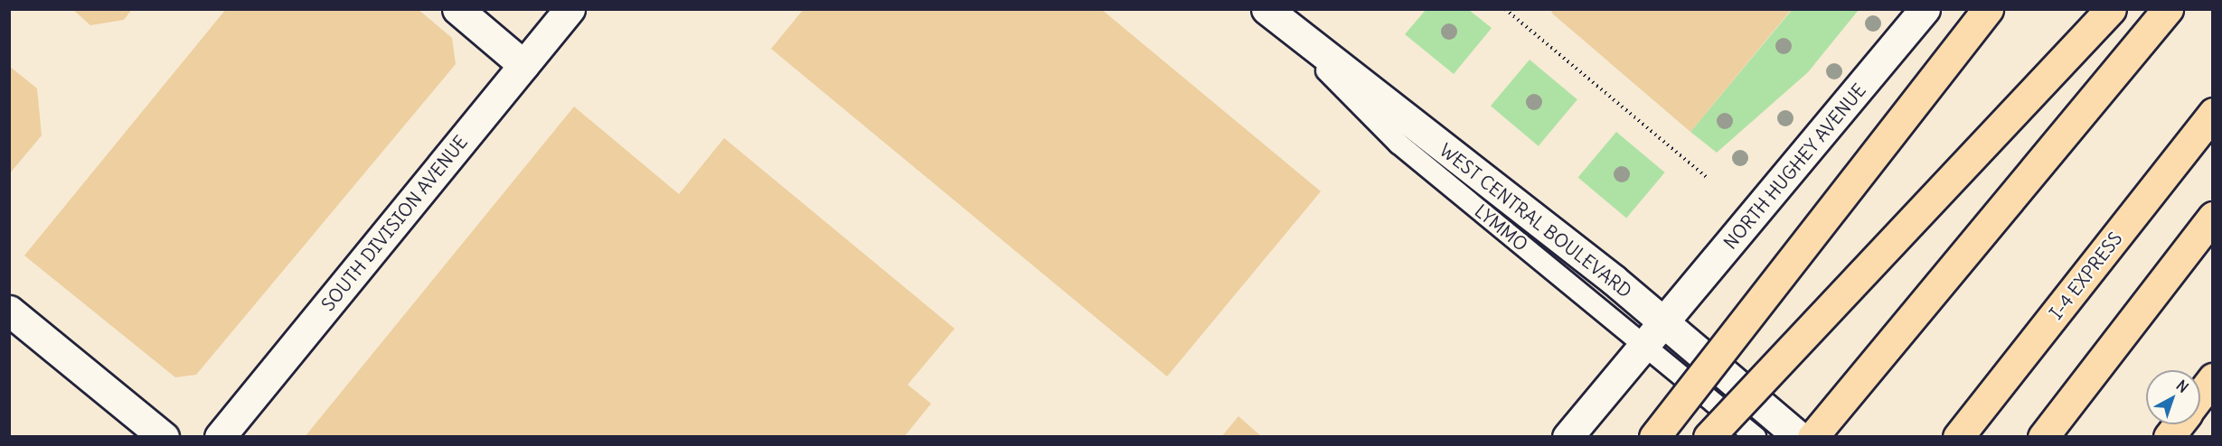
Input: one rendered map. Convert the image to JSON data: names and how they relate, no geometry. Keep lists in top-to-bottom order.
{
  "streets": {
    "highway": ["I-4 EXPRESS"],
    "street": ["NORTH HUGHEY AVENUE", "WEST CENTRAL BOULEVARD", "SOUTH DIVISION AVENUE"],
    "lane": ["LYMMO"]
  },
  "crossings": [
    ["NORTH HUGHEY AVENUE", "WEST CENTRAL BOULEVARD"],
    ["NORTH HUGHEY AVENUE", "LYMMO"]
  ],
  "north": "top right"
}
